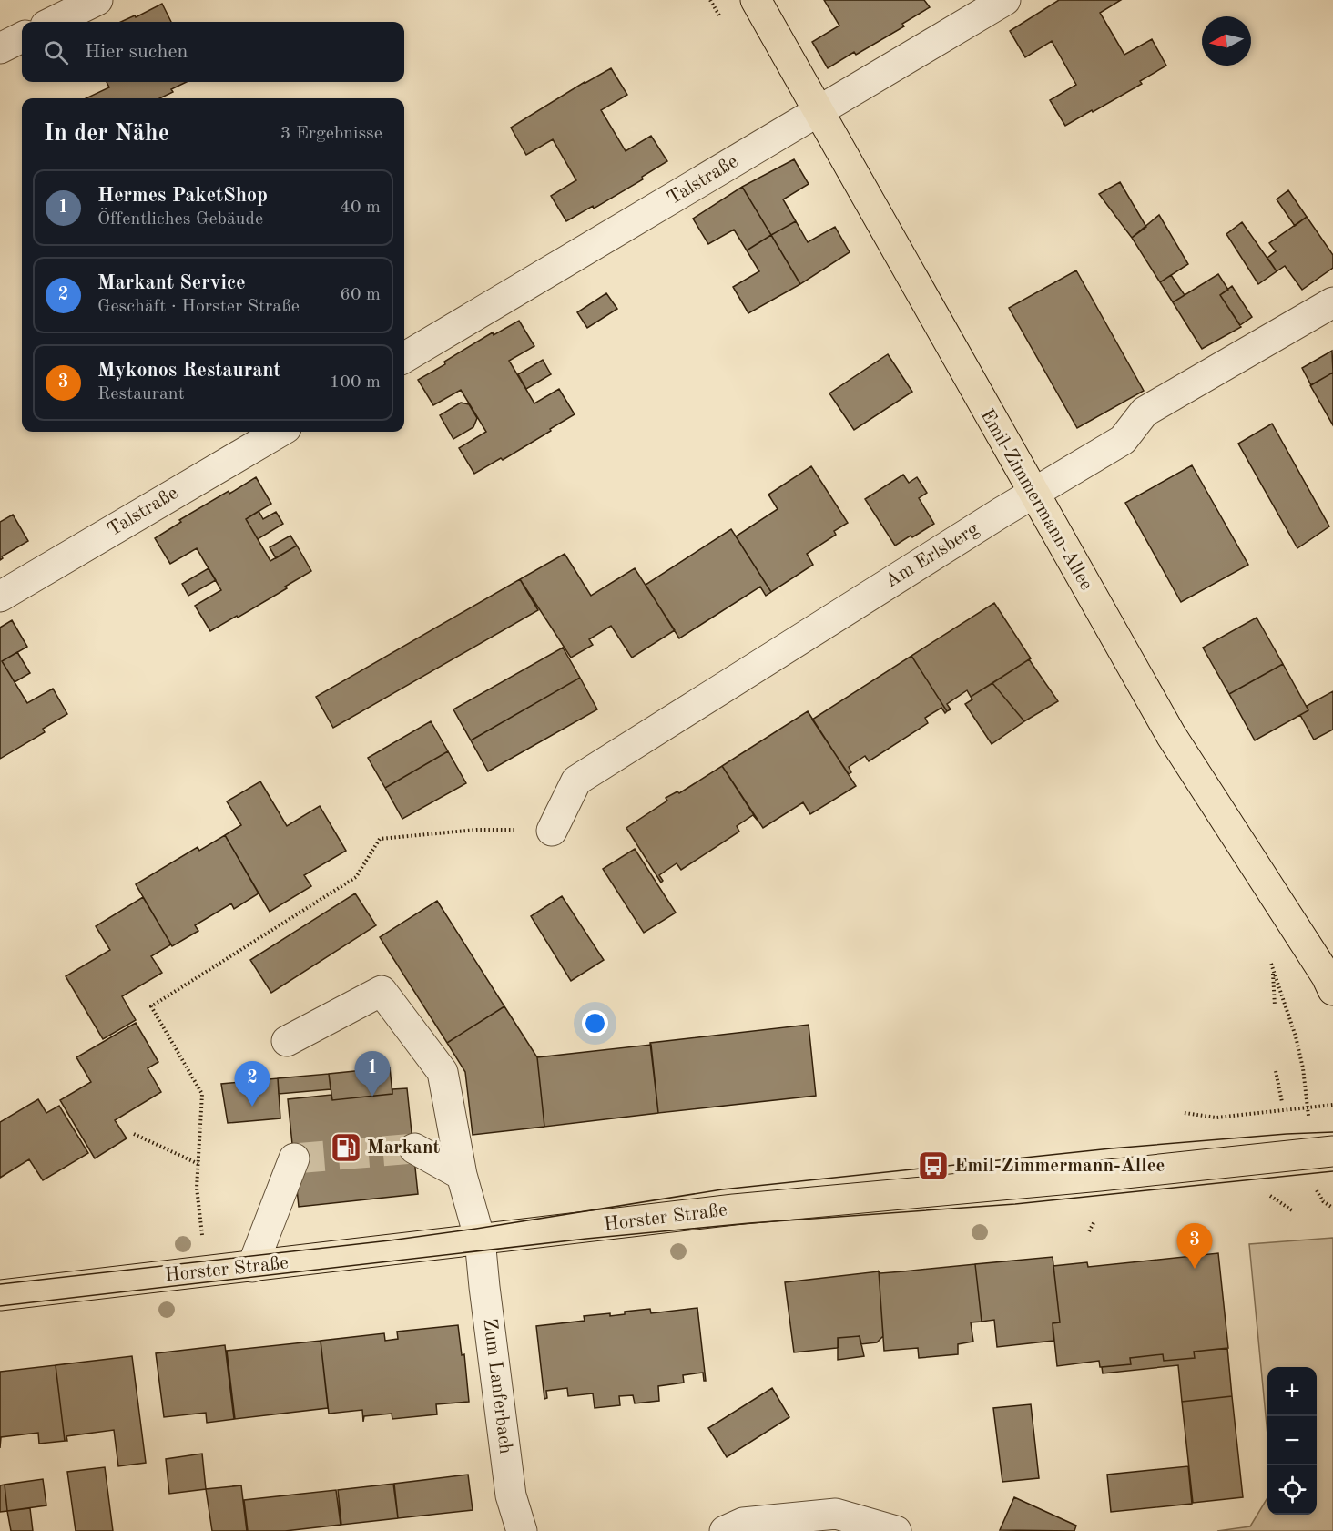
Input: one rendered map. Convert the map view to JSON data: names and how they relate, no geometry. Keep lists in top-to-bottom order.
{
  "streets": {
    "main road": ["Emil-Zimmermann-Allee", "Horster Straße"],
    "street": ["Talstraße", "Am Erlsberg", "Zum Lanferbach"]
  },
  "crossings": [
    ["Talstraße", "Emil-Zimmermann-Allee"],
    ["Emil-Zimmermann-Allee", "Am Erlsberg"],
    ["Horster Straße", "Zum Lanferbach"]
  ],
  "places": {
    "fuel station": ["Markant"],
    "bus stop": ["Emil-Zimmermann-Allee"]
  },
  "north": "left",
  "page": {
    "search": "Hier suchen",
    "heading": ["In der Nähe", "3 Ergebnisse"],
    "list": [
      {
        "mark": "1",
        "name": "Hermes PaketShop",
        "note": "Öffentliches Gebäude",
        "value": "40 m"
      },
      {
        "mark": "2",
        "name": "Markant Service",
        "note": "Geschäft · Horster Straße",
        "value": "60 m"
      },
      {
        "mark": "3",
        "name": "Mykonos Restaurant",
        "note": "Restaurant",
        "value": "100 m"
      }
    ],
    "pins": ["1", "2", "3"],
    "map_buttons": ["+", "−"]
  }
}
